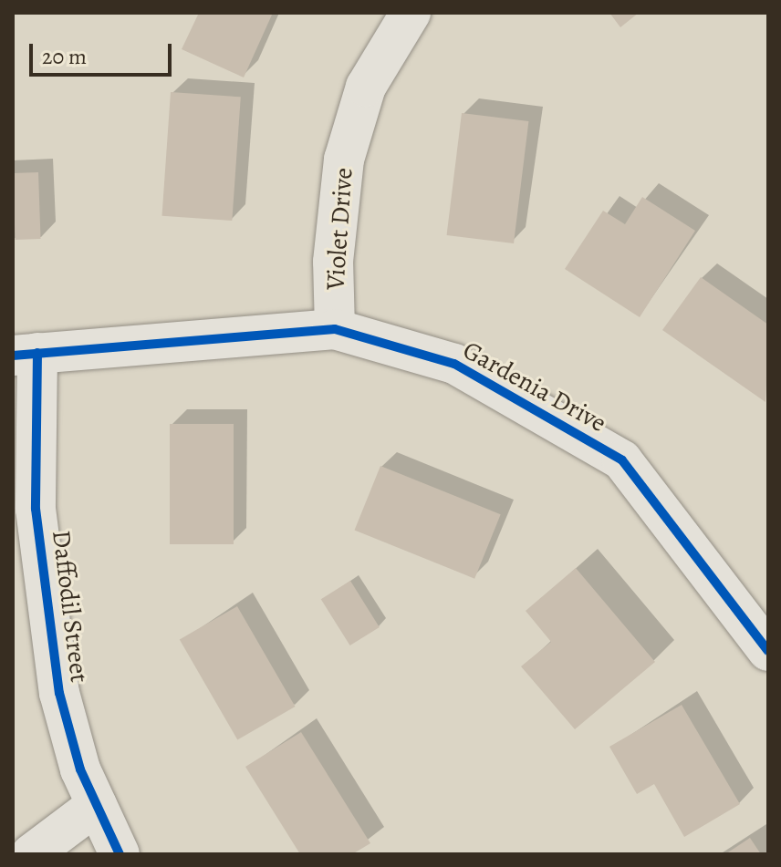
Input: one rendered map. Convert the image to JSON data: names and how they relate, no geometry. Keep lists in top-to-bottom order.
{
  "streets": {
    "street": ["Violet Drive", "Gardenia Drive", "Daffodil Street"]
  },
  "crossings": [
    ["Violet Drive", "Gardenia Drive"],
    ["Gardenia Drive", "Daffodil Street"]
  ],
  "scale_bar": "20 m"
}
